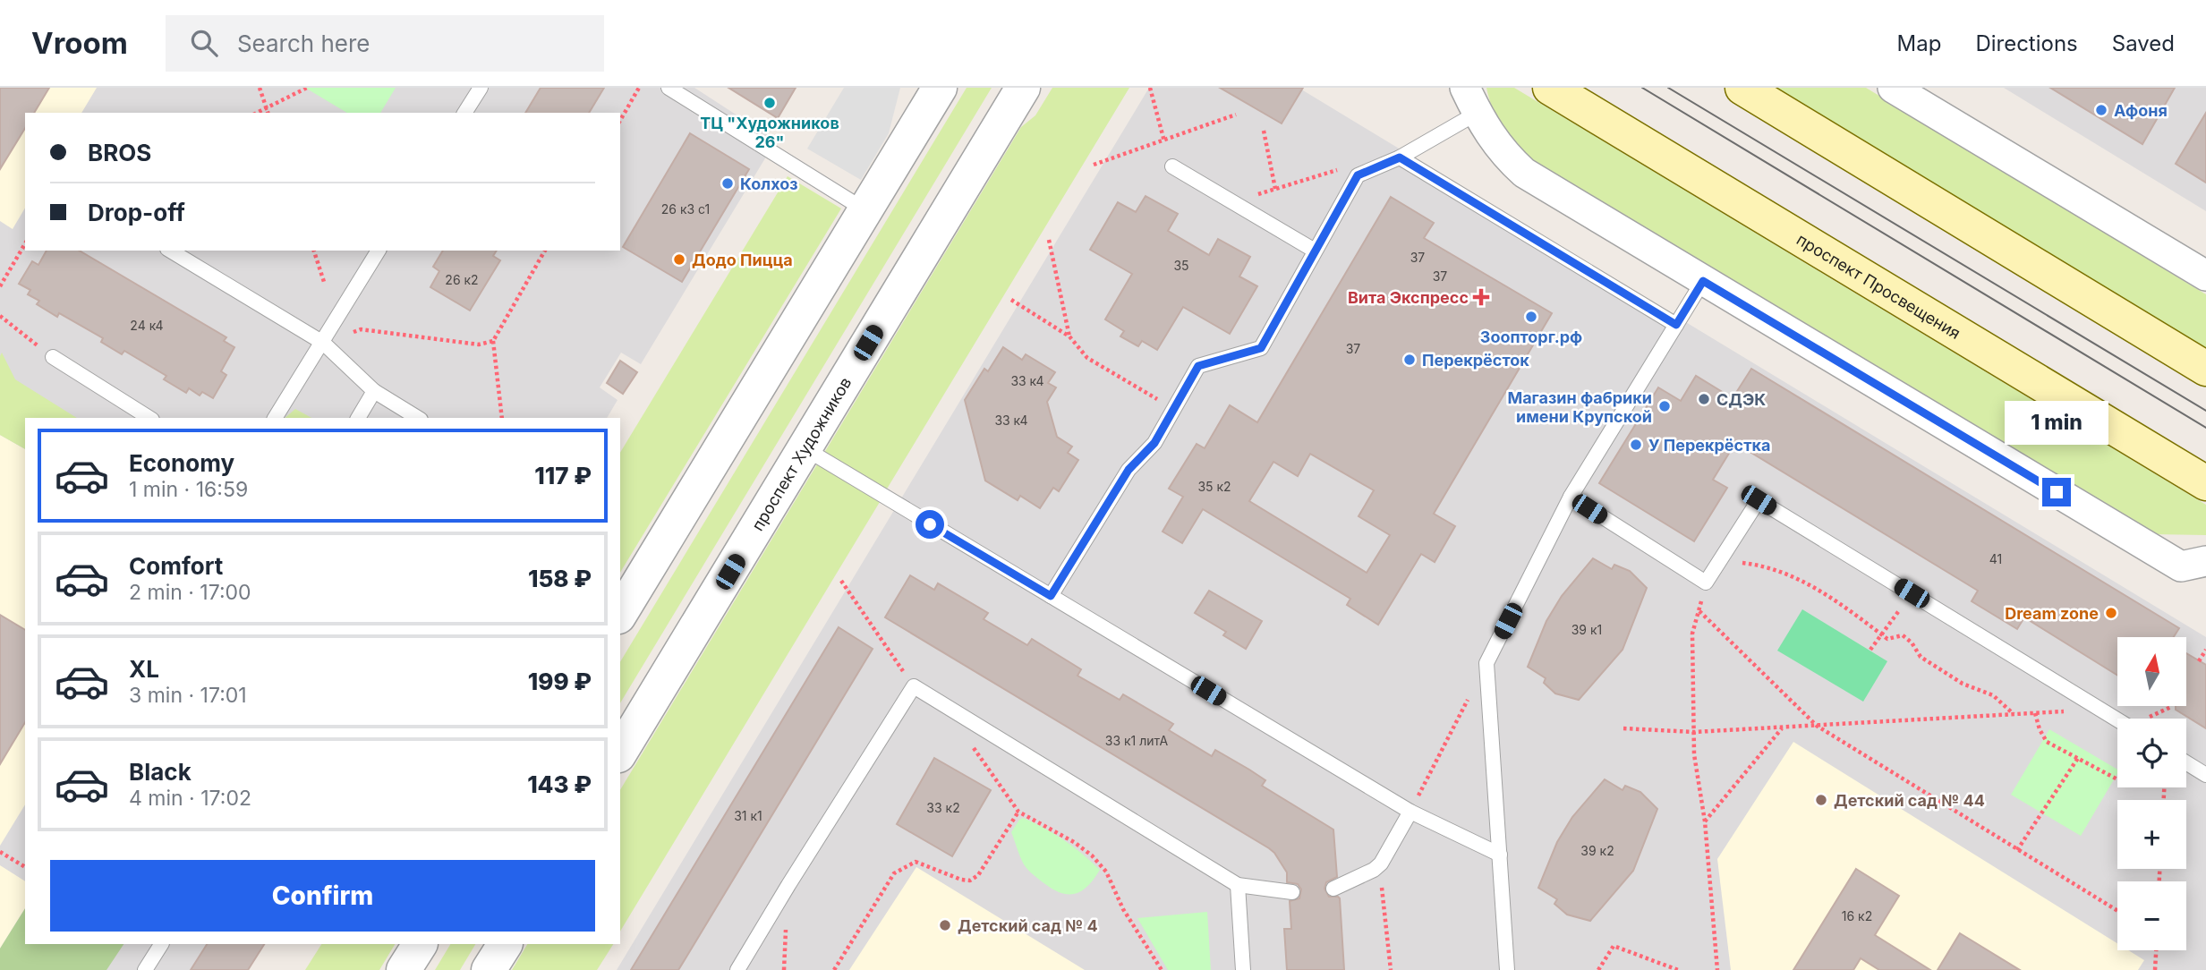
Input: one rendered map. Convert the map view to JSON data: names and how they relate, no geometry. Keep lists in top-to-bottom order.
{
  "streets": {
    "main road": ["проспект Просвещения"],
    "street": ["проспект Художников"]
  },
  "places": {
    "other": [
      "ТЦ \"Художников 26\"",
      "Афоня",
      "Колхоз",
      "Додо Пицца",
      "Зоопторг.рф",
      "Перекрёсток",
      "СДЭК",
      "Магазин фабрики имени Крупской",
      "У Перекрёстка",
      "Dream zone",
      "Детский сад № 44",
      "Детский сад № 4"
    ],
    "health": ["Вита Экспресс"]
  },
  "house_numbers": [
    "26 к3 с1",
    "37",
    "35",
    "37",
    "26 к2",
    "24 к4",
    "37",
    "33 к4",
    "33 к4",
    "35 к2",
    "41",
    "39 к1",
    "33 к1 литА",
    "33 к2",
    "31 к1",
    "39 к2",
    "16 к2"
  ],
  "north": "top",
  "page": {
    "header": "Vroom",
    "search": "Search here",
    "nav": ["Map", "Directions", "Saved"],
    "banner": ["BROS", "Drop-off"],
    "bubble": "1 min",
    "list": [
      {
        "name": "Economy",
        "note": "1 min · 16:59",
        "value": "117 ₽"
      },
      {
        "name": "Comfort",
        "note": "2 min · 17:00",
        "value": "158 ₽"
      },
      {
        "name": "XL",
        "note": "3 min · 17:01",
        "value": "199 ₽"
      },
      {
        "name": "Black",
        "note": "4 min · 17:02",
        "value": "143 ₽"
      }
    ],
    "map_buttons": ["+", "−"],
    "buttons": "Confirm"
  }
}
